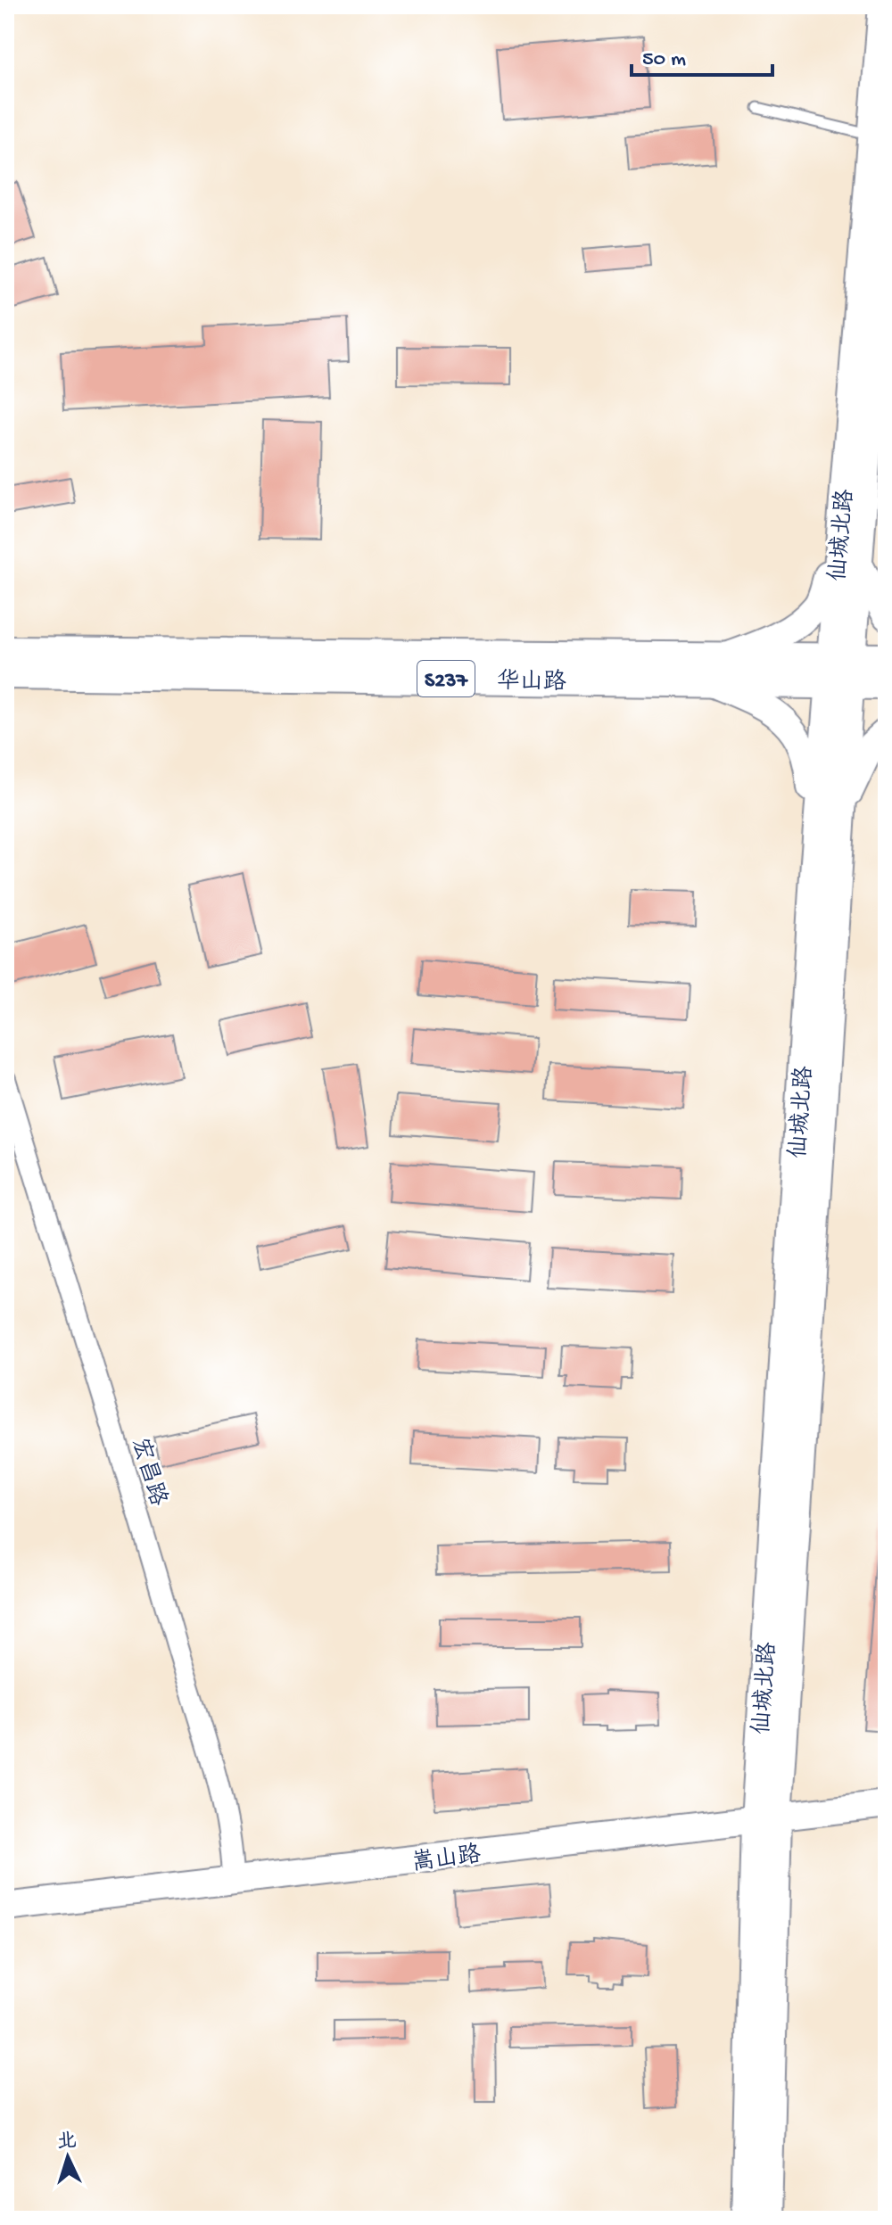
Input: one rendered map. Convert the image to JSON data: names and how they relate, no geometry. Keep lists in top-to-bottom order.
{
  "streets": {
    "main road": [
      "仙城北路",
      "S237",
      "华山路",
      "嵩山路"
    ],
    "street": ["宏昌路"]
  },
  "crossings": [
    ["仙城北路", "S237"],
    ["仙城北路", "嵩山路"],
    ["S237", "华山路"],
    ["宏昌路", "嵩山路"]
  ],
  "scale_bar": "50 m",
  "north": "top"
}
